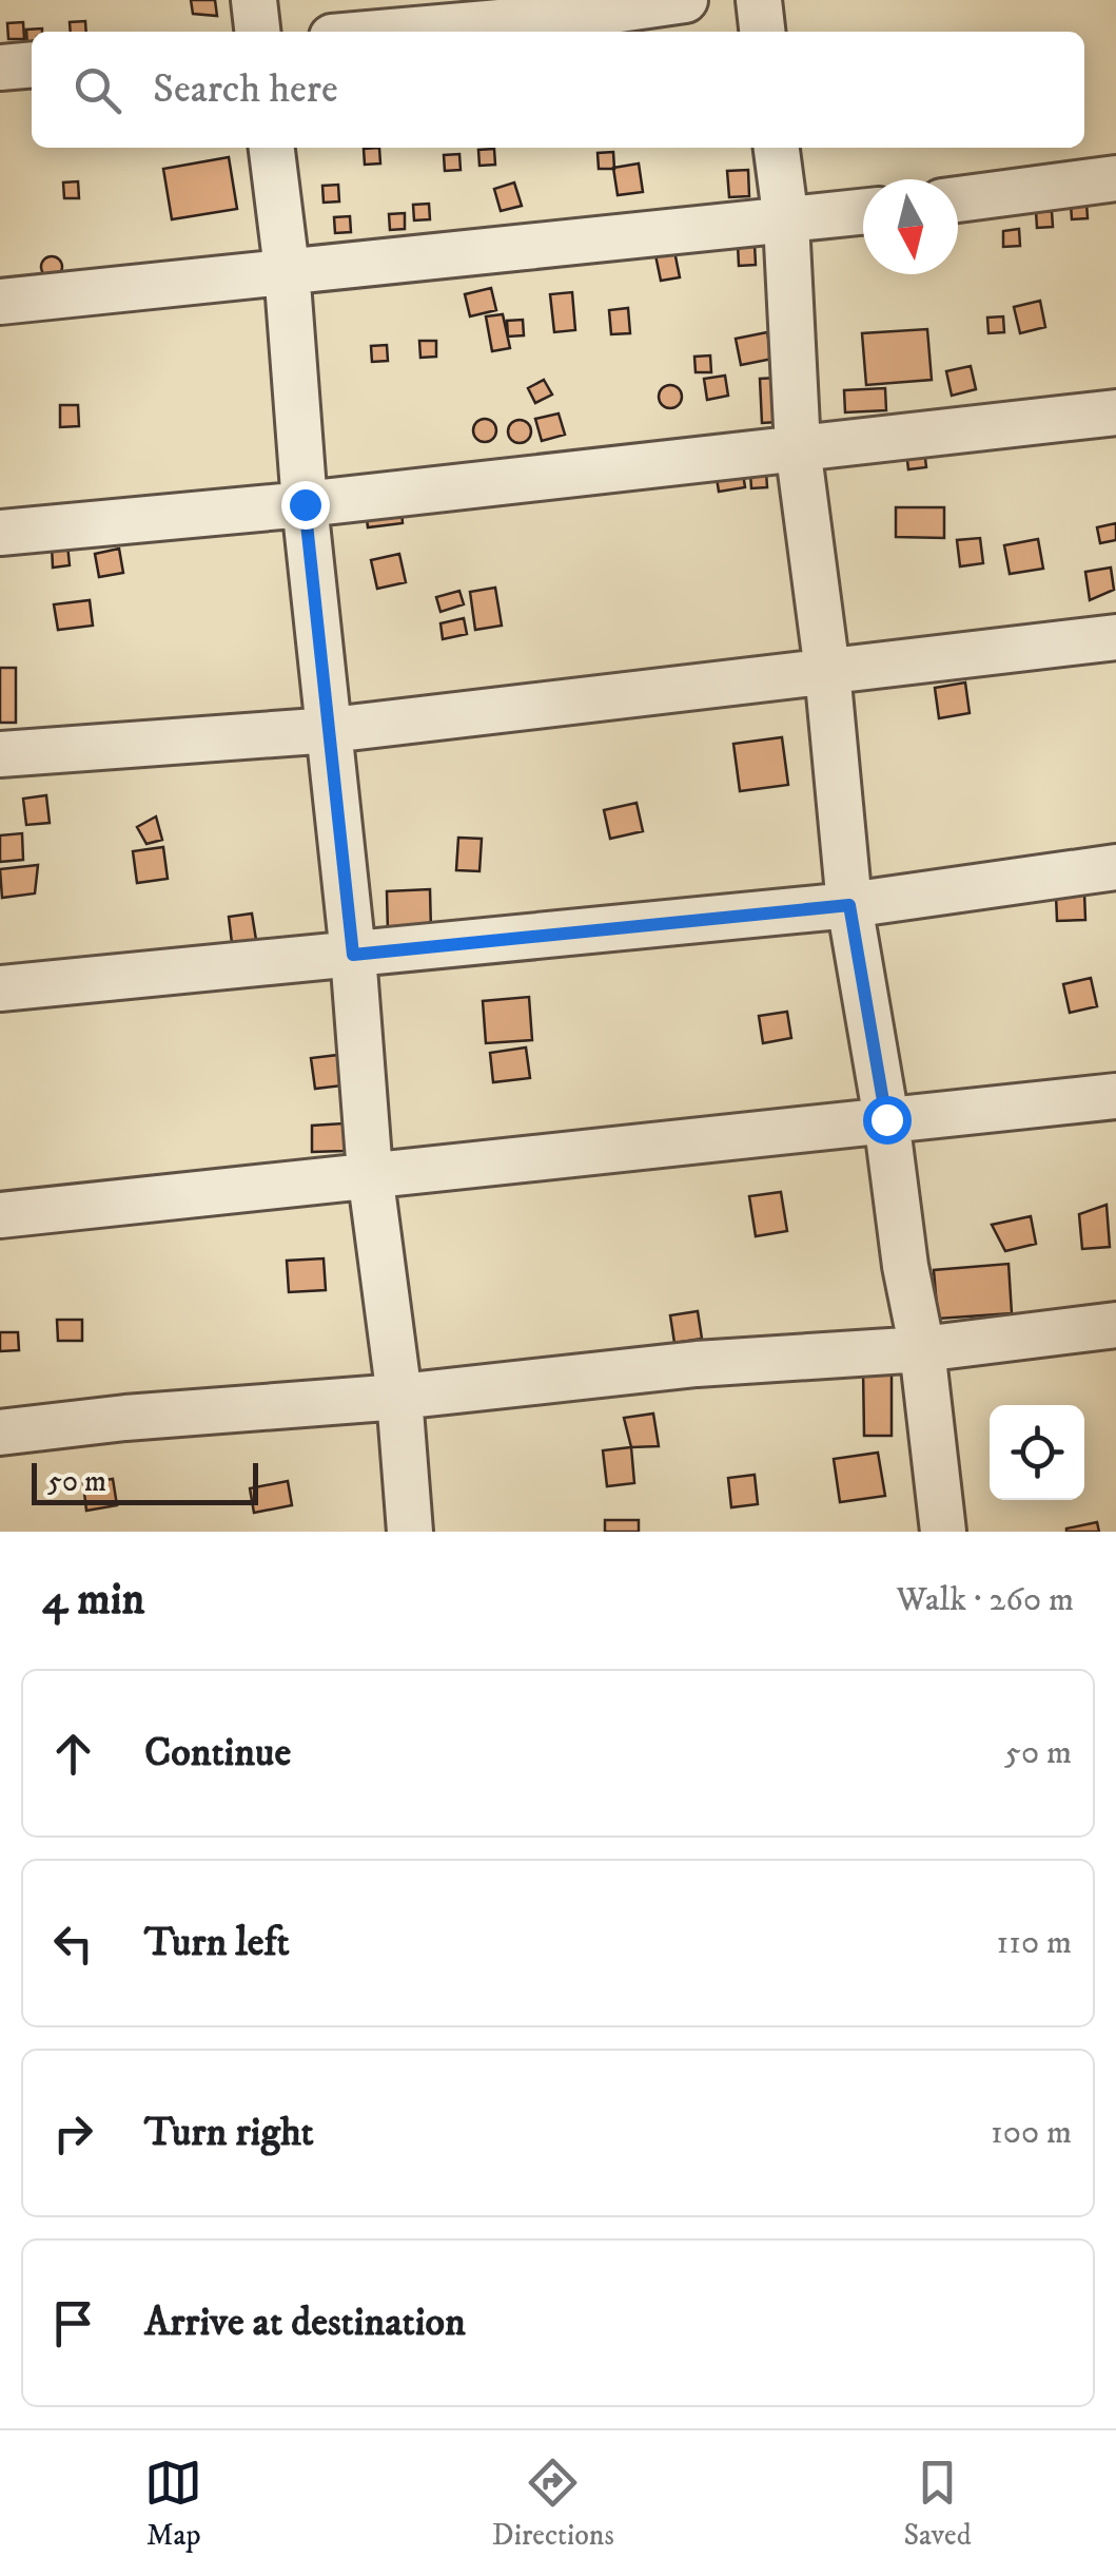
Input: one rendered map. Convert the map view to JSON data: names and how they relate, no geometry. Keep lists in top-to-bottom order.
{
  "scale_bar": "50 m",
  "north": "bottom",
  "page": {
    "search": "Search here",
    "scale": "50 m",
    "heading": ["4 min", "Walk · 260 m"],
    "list": [
      ["Continue", "50 m"],
      ["Turn left", "110 m"],
      ["Turn right", "100 m"],
      "Arrive at destination"
    ],
    "nav": ["Map", "Directions", "Saved"]
  }
}
